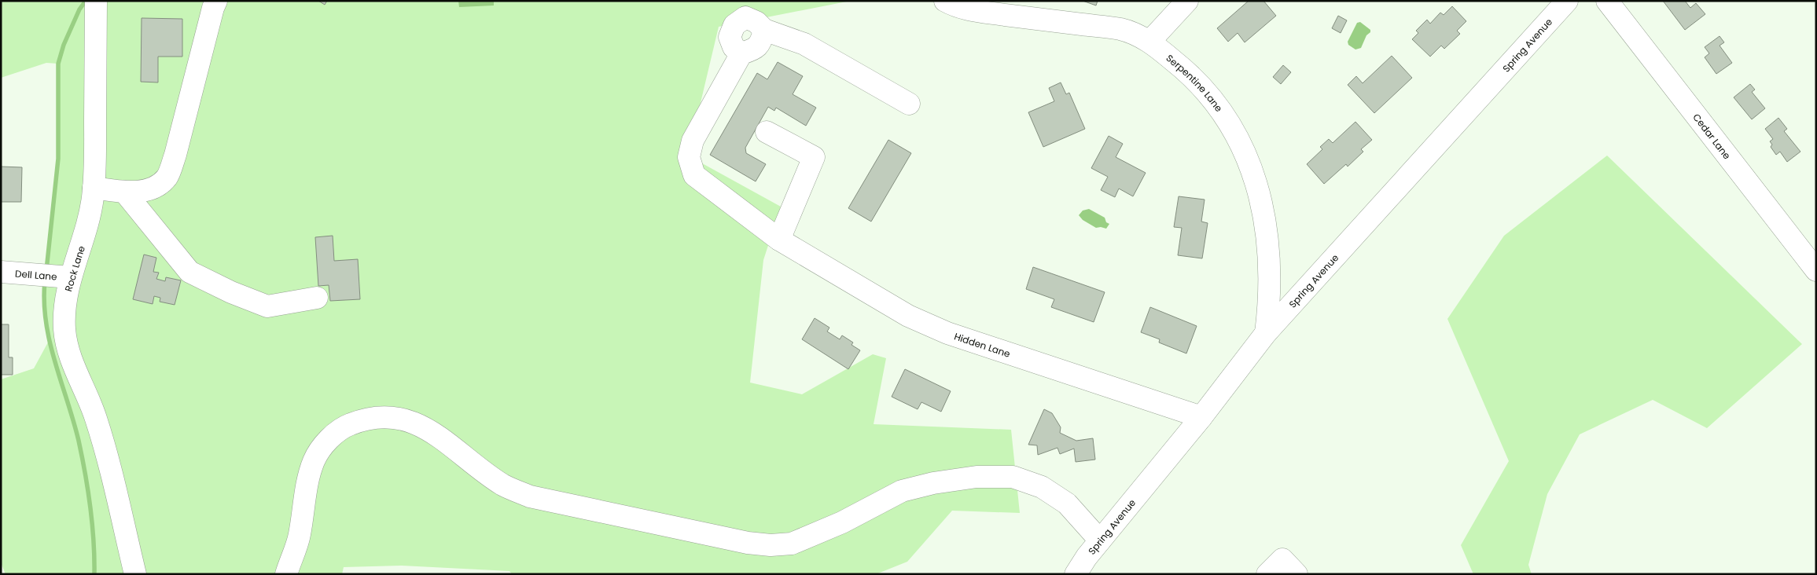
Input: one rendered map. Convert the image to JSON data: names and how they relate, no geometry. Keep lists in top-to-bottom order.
{
  "streets": {
    "street": [
      "Spring Avenue",
      "Serpentine Lane",
      "Cedar Lane",
      "Rock Lane",
      "Dell Lane",
      "Hidden Lane"
    ]
  },
  "crossings": [
    ["Spring Avenue", "Serpentine Lane"],
    ["Spring Avenue", "Hidden Lane"],
    ["Rock Lane", "Dell Lane"]
  ]
}
